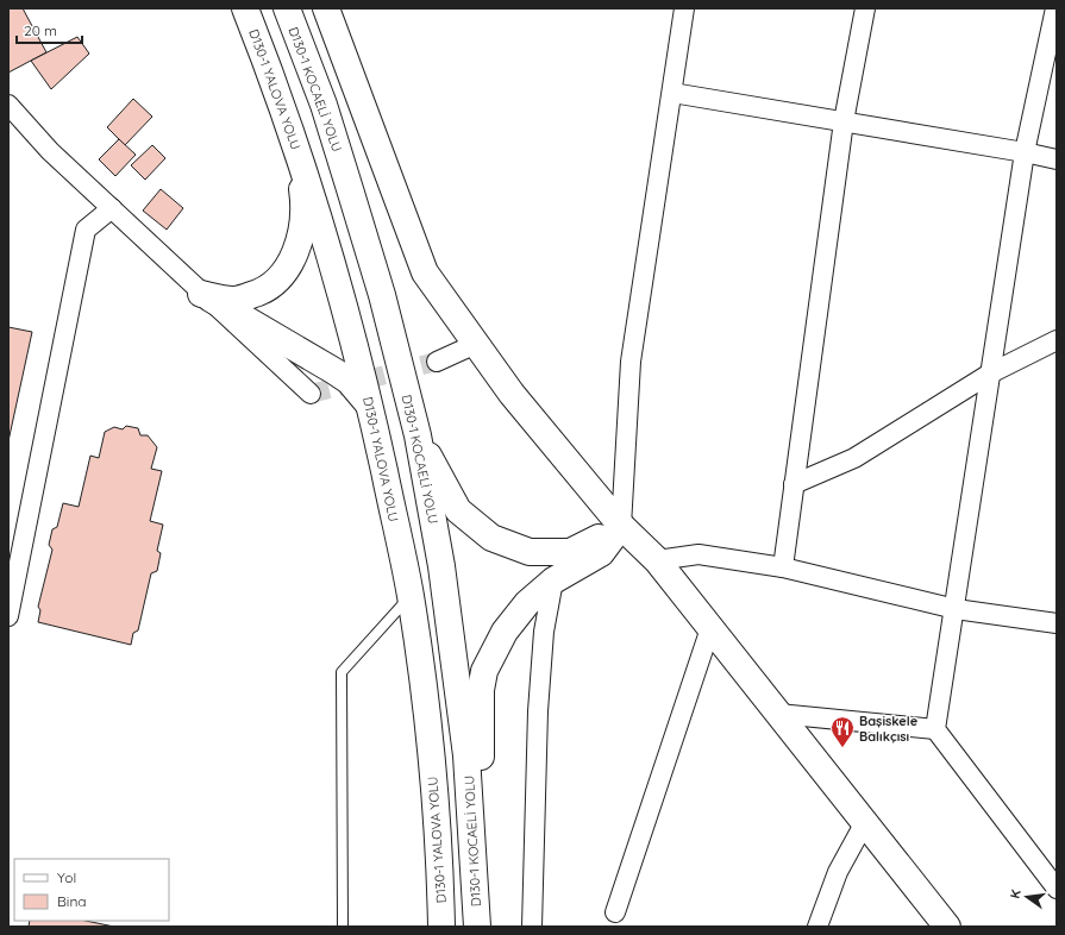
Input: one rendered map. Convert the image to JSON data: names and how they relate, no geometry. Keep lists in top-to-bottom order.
{
  "streets": {
    "main road": ["D130-1 YALOVA YOLU", "D130-1 KOCAELİ YOLU"]
  },
  "places": {
    "restaurant": ["Başiskele Balıkçısı"]
  },
  "legend": ["Yol", "Bina"],
  "scale_bar": "20 m",
  "north": "left"
}
